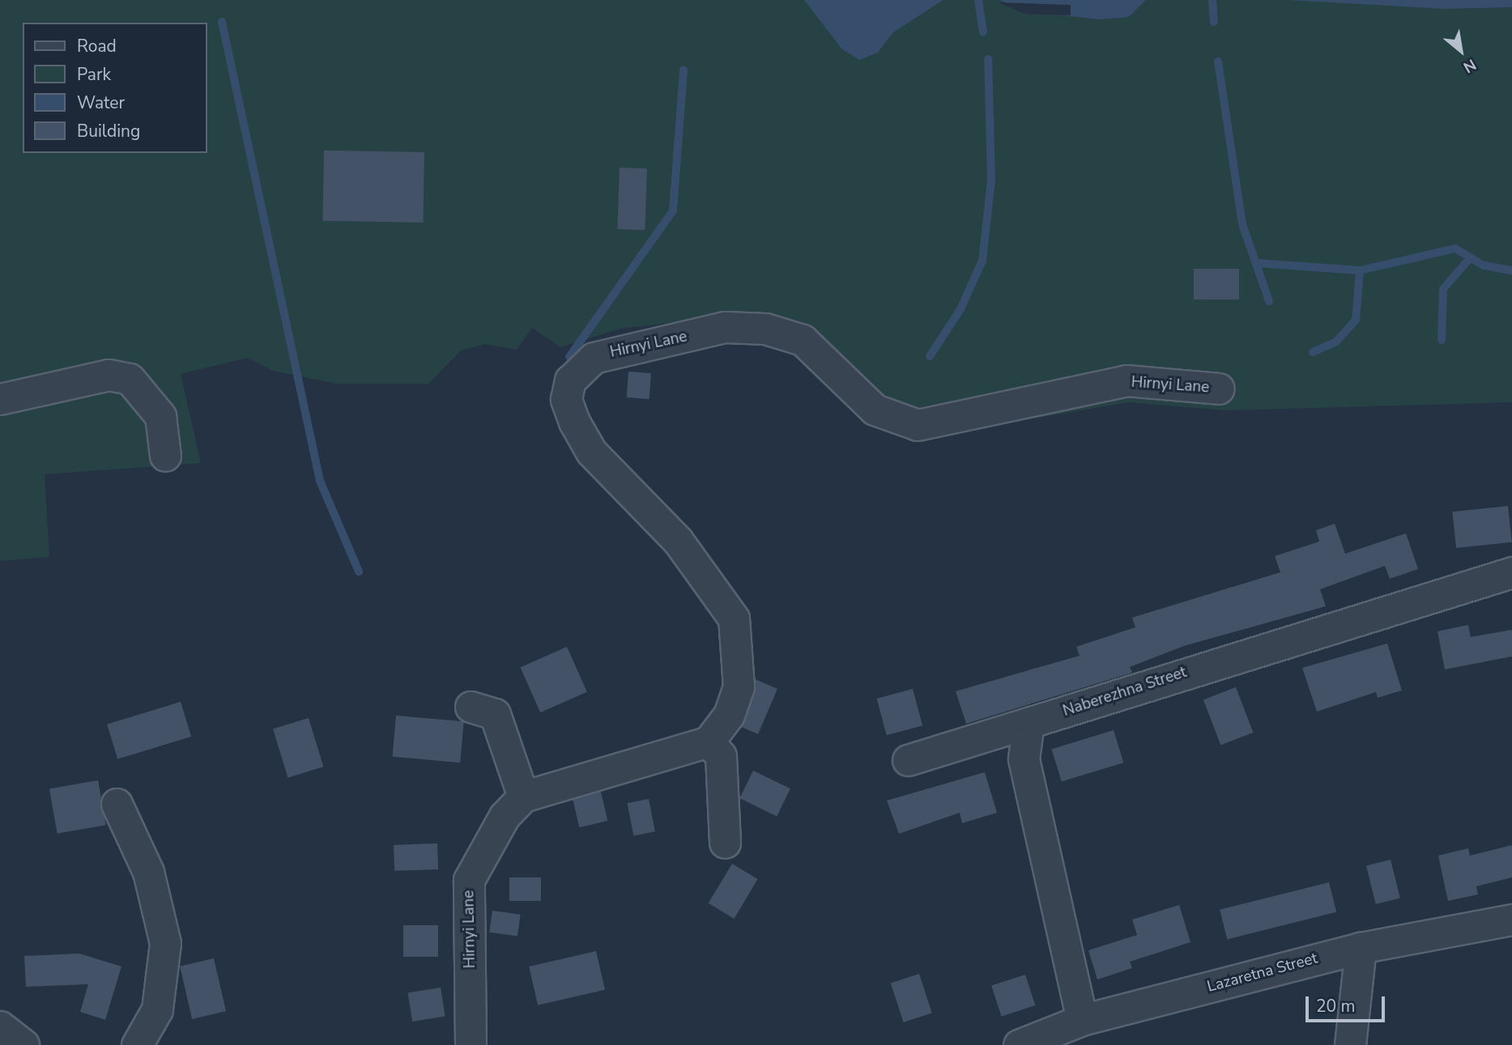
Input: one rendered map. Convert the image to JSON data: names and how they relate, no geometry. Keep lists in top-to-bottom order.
{
  "streets": {
    "street": ["Hirnyi Lane", "Naberezhna Street", "Lazaretna Street"]
  },
  "legend": [
    "Road",
    "Park",
    "Water",
    "Building"
  ],
  "scale_bar": "20 m",
  "north": "bottom right"
}
